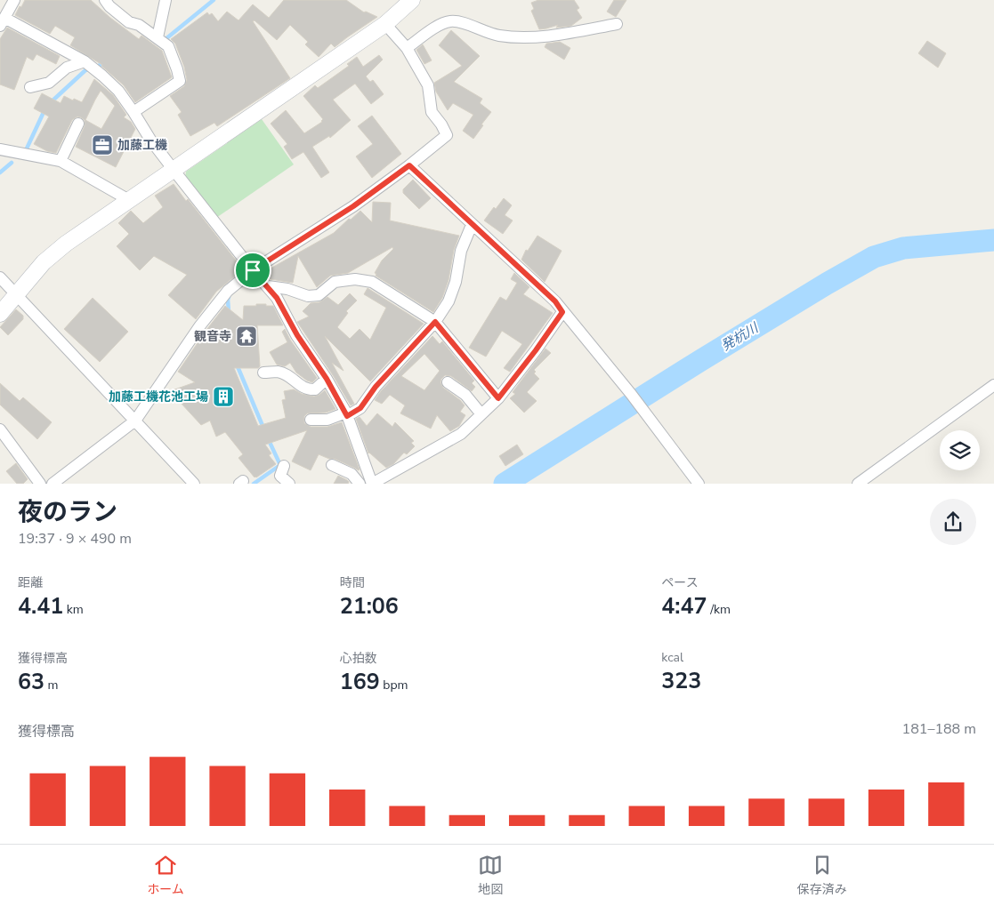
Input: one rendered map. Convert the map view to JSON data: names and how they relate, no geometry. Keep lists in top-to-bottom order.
{
  "water": ["発杭川"],
  "places": {
    "office": ["加藤工機"],
    "temple": ["観音寺"],
    "building": ["加藤工機花池工場"]
  },
  "page": {
    "heading": ["夜のラン", "19:37 · 9 × 490 m"],
    "stats": [
      ["距離", "4.41 km"],
      ["時間", "21:06"],
      ["ペース", "4:47 /km"],
      ["獲得標高", "63 m"],
      ["心拍数", "169 bpm"],
      ["kcal", "323"]
    ],
    "chart": ["獲得標高", "181–188 m"],
    "tabs": ["ホーム", "地図", "保存済み"]
  }
}
